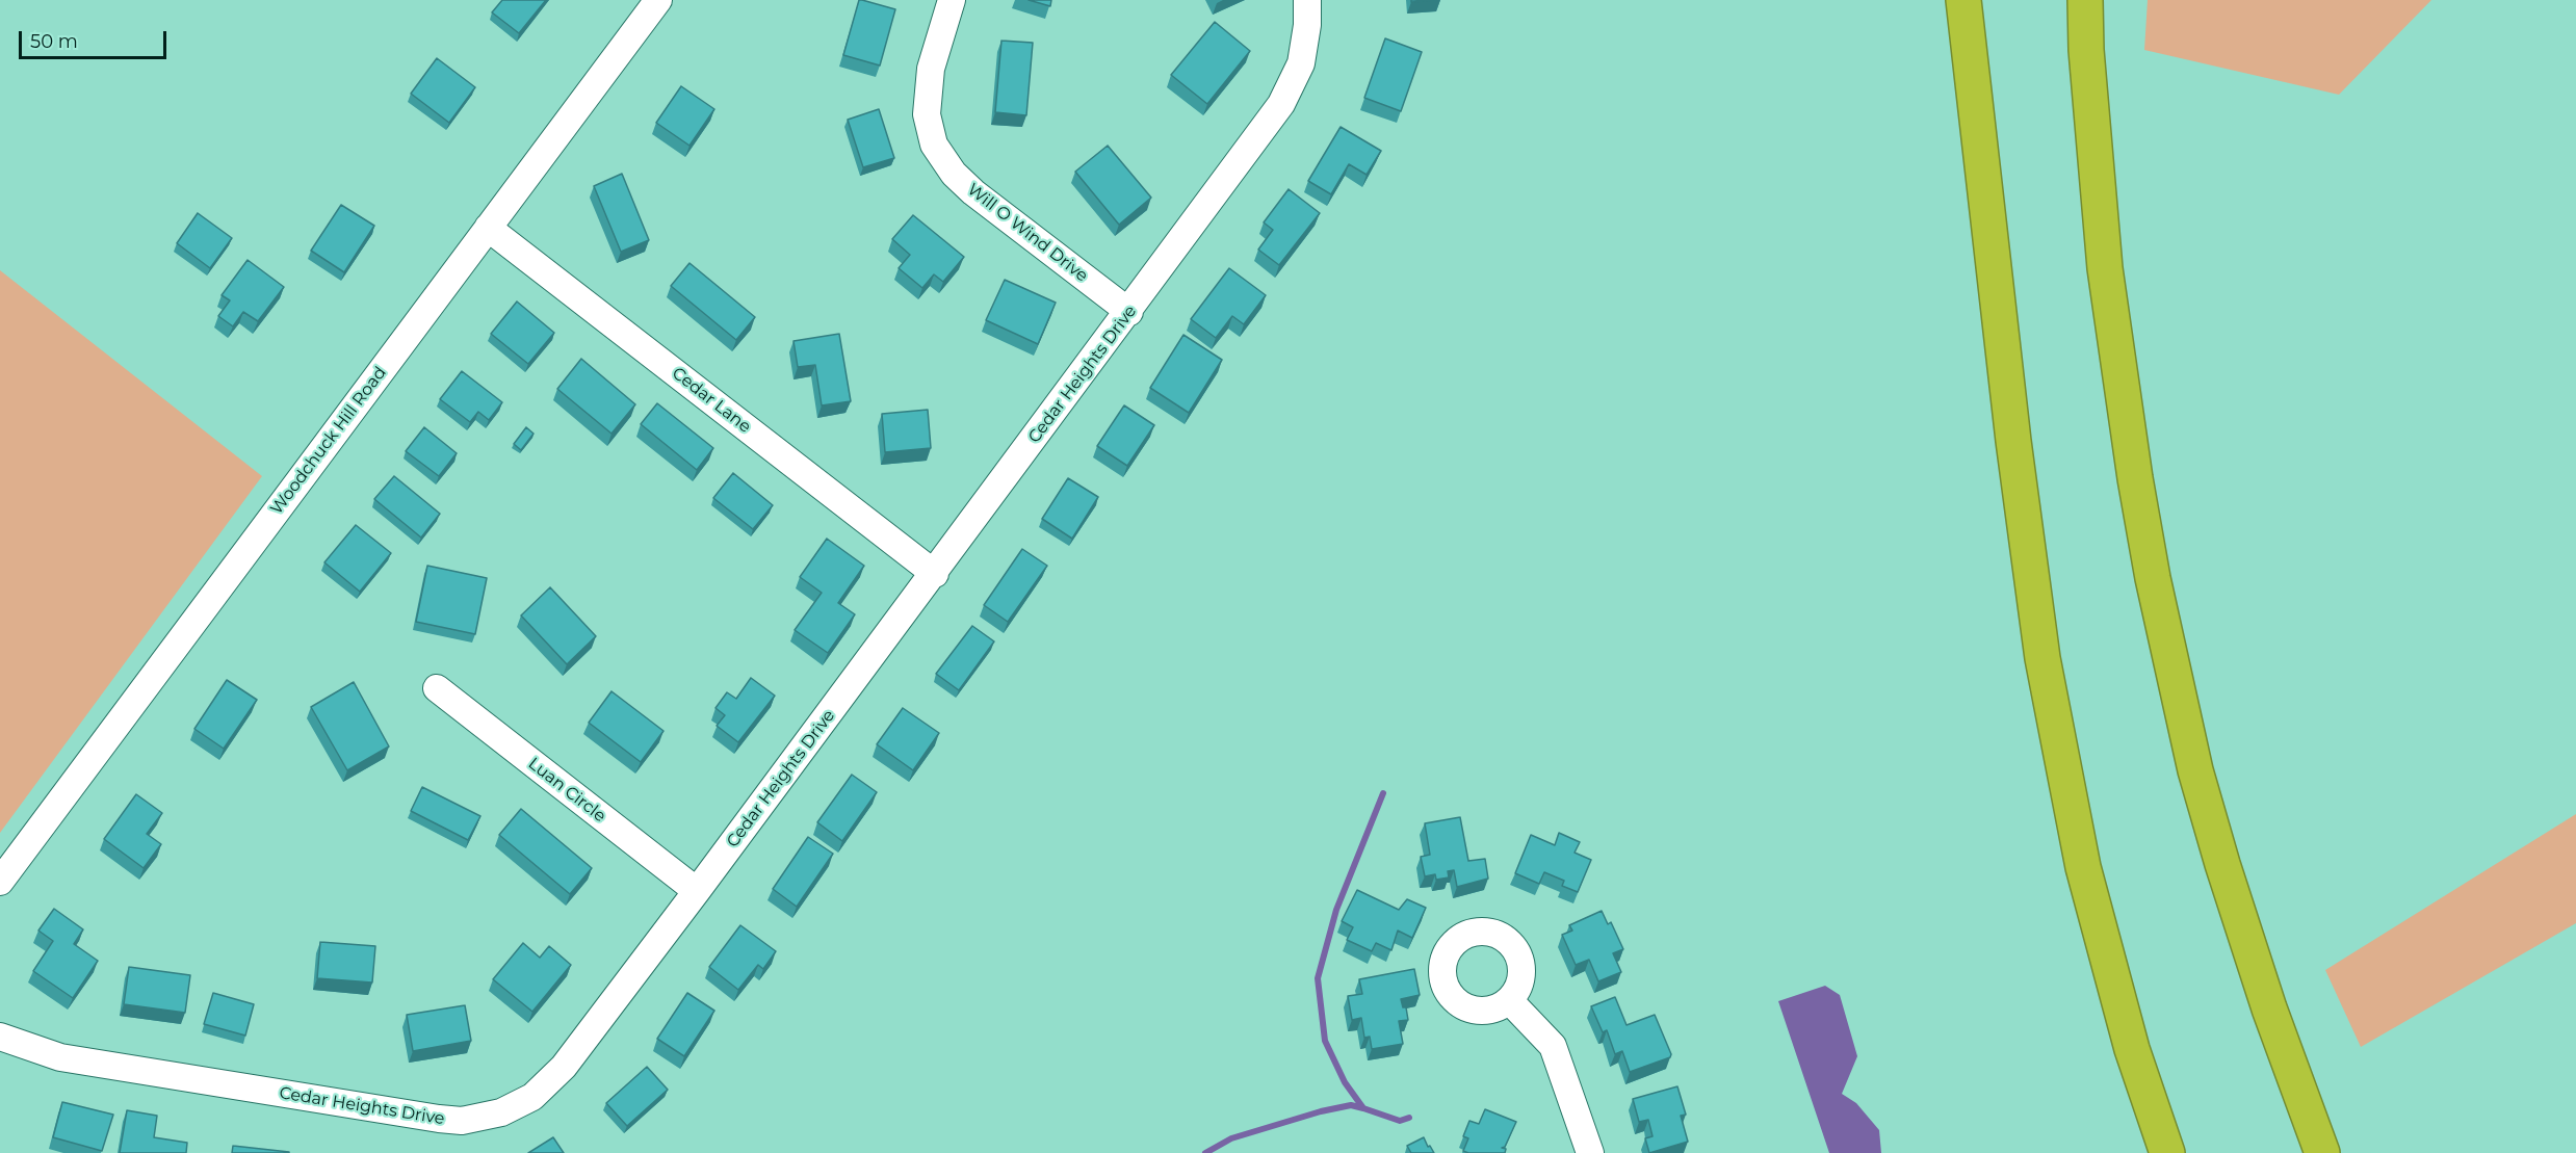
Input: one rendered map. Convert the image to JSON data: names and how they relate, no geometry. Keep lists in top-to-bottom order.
{
  "streets": {
    "street": [
      "Will O Wind Drive",
      "Cedar Heights Drive",
      "Cedar Lane",
      "Woodchuck Hill Road",
      "Luan Circle"
    ]
  },
  "crossings": [
    ["Will O Wind Drive", "Cedar Heights Drive"],
    ["Cedar Heights Drive", "Cedar Lane"],
    ["Cedar Heights Drive", "Luan Circle"],
    ["Cedar Lane", "Woodchuck Hill Road"]
  ],
  "scale_bar": "50 m"
}
